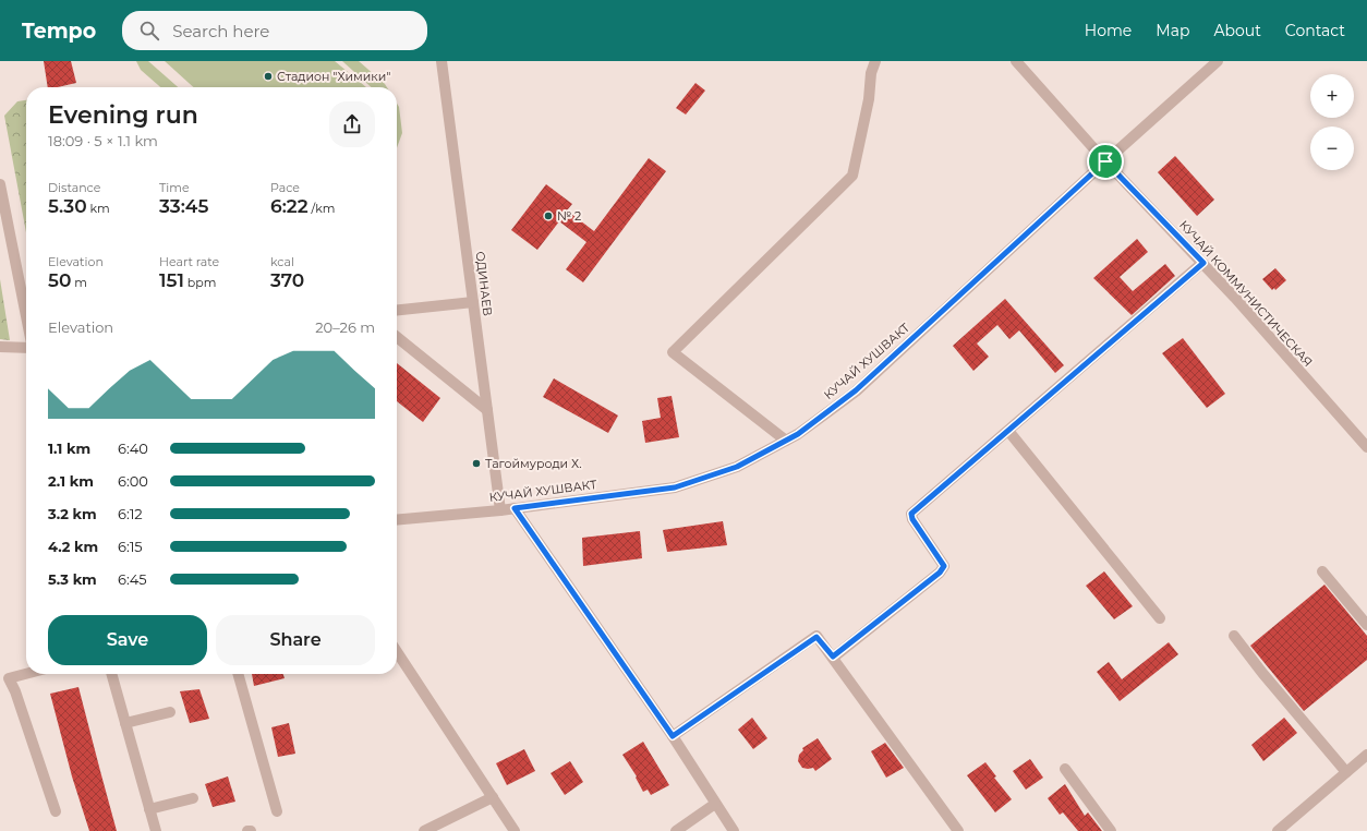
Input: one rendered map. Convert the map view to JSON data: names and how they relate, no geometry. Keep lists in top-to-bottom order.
{
  "streets": {
    "street": ["ОДИНАЕВ", "КУЧАЙ КОММУНИСТИЧЕСКАЯ", "КУЧАЙ ХУШВАКТ"]
  },
  "crossings": [
    ["ОДИНАЕВ", "КУЧАЙ ХУШВАКТ"],
    ["КУЧАЙ КОММУНИСТИЧЕСКАЯ", "КУЧАЙ ХУШВАКТ"]
  ],
  "places": ["Стадион \"Химики\"", "№ 2", "Тагоймуроди Х."],
  "page": {
    "header": "Tempo",
    "search": "Search here",
    "nav": [
      "Home",
      "Map",
      "About",
      "Contact"
    ],
    "map_buttons": ["+", "−"],
    "heading": ["Evening run", "18:09 · 5 × 1.1 km"],
    "stats": [
      ["Distance", "5.30 km"],
      ["Time", "33:45"],
      ["Pace", "6:22 /km"],
      ["Elevation", "50 m"],
      ["Heart rate", "151 bpm"],
      ["kcal", "370"]
    ],
    "chart": ["Elevation", "20–26 m"],
    "list": [
      {
        "name": "1.1 km",
        "note": "6:40"
      },
      {
        "name": "2.1 km",
        "note": "6:00"
      },
      {
        "name": "3.2 km",
        "note": "6:12"
      },
      {
        "name": "4.2 km",
        "note": "6:15"
      },
      {
        "name": "5.3 km",
        "note": "6:45"
      }
    ],
    "buttons": ["Save", "Share"]
  }
}
